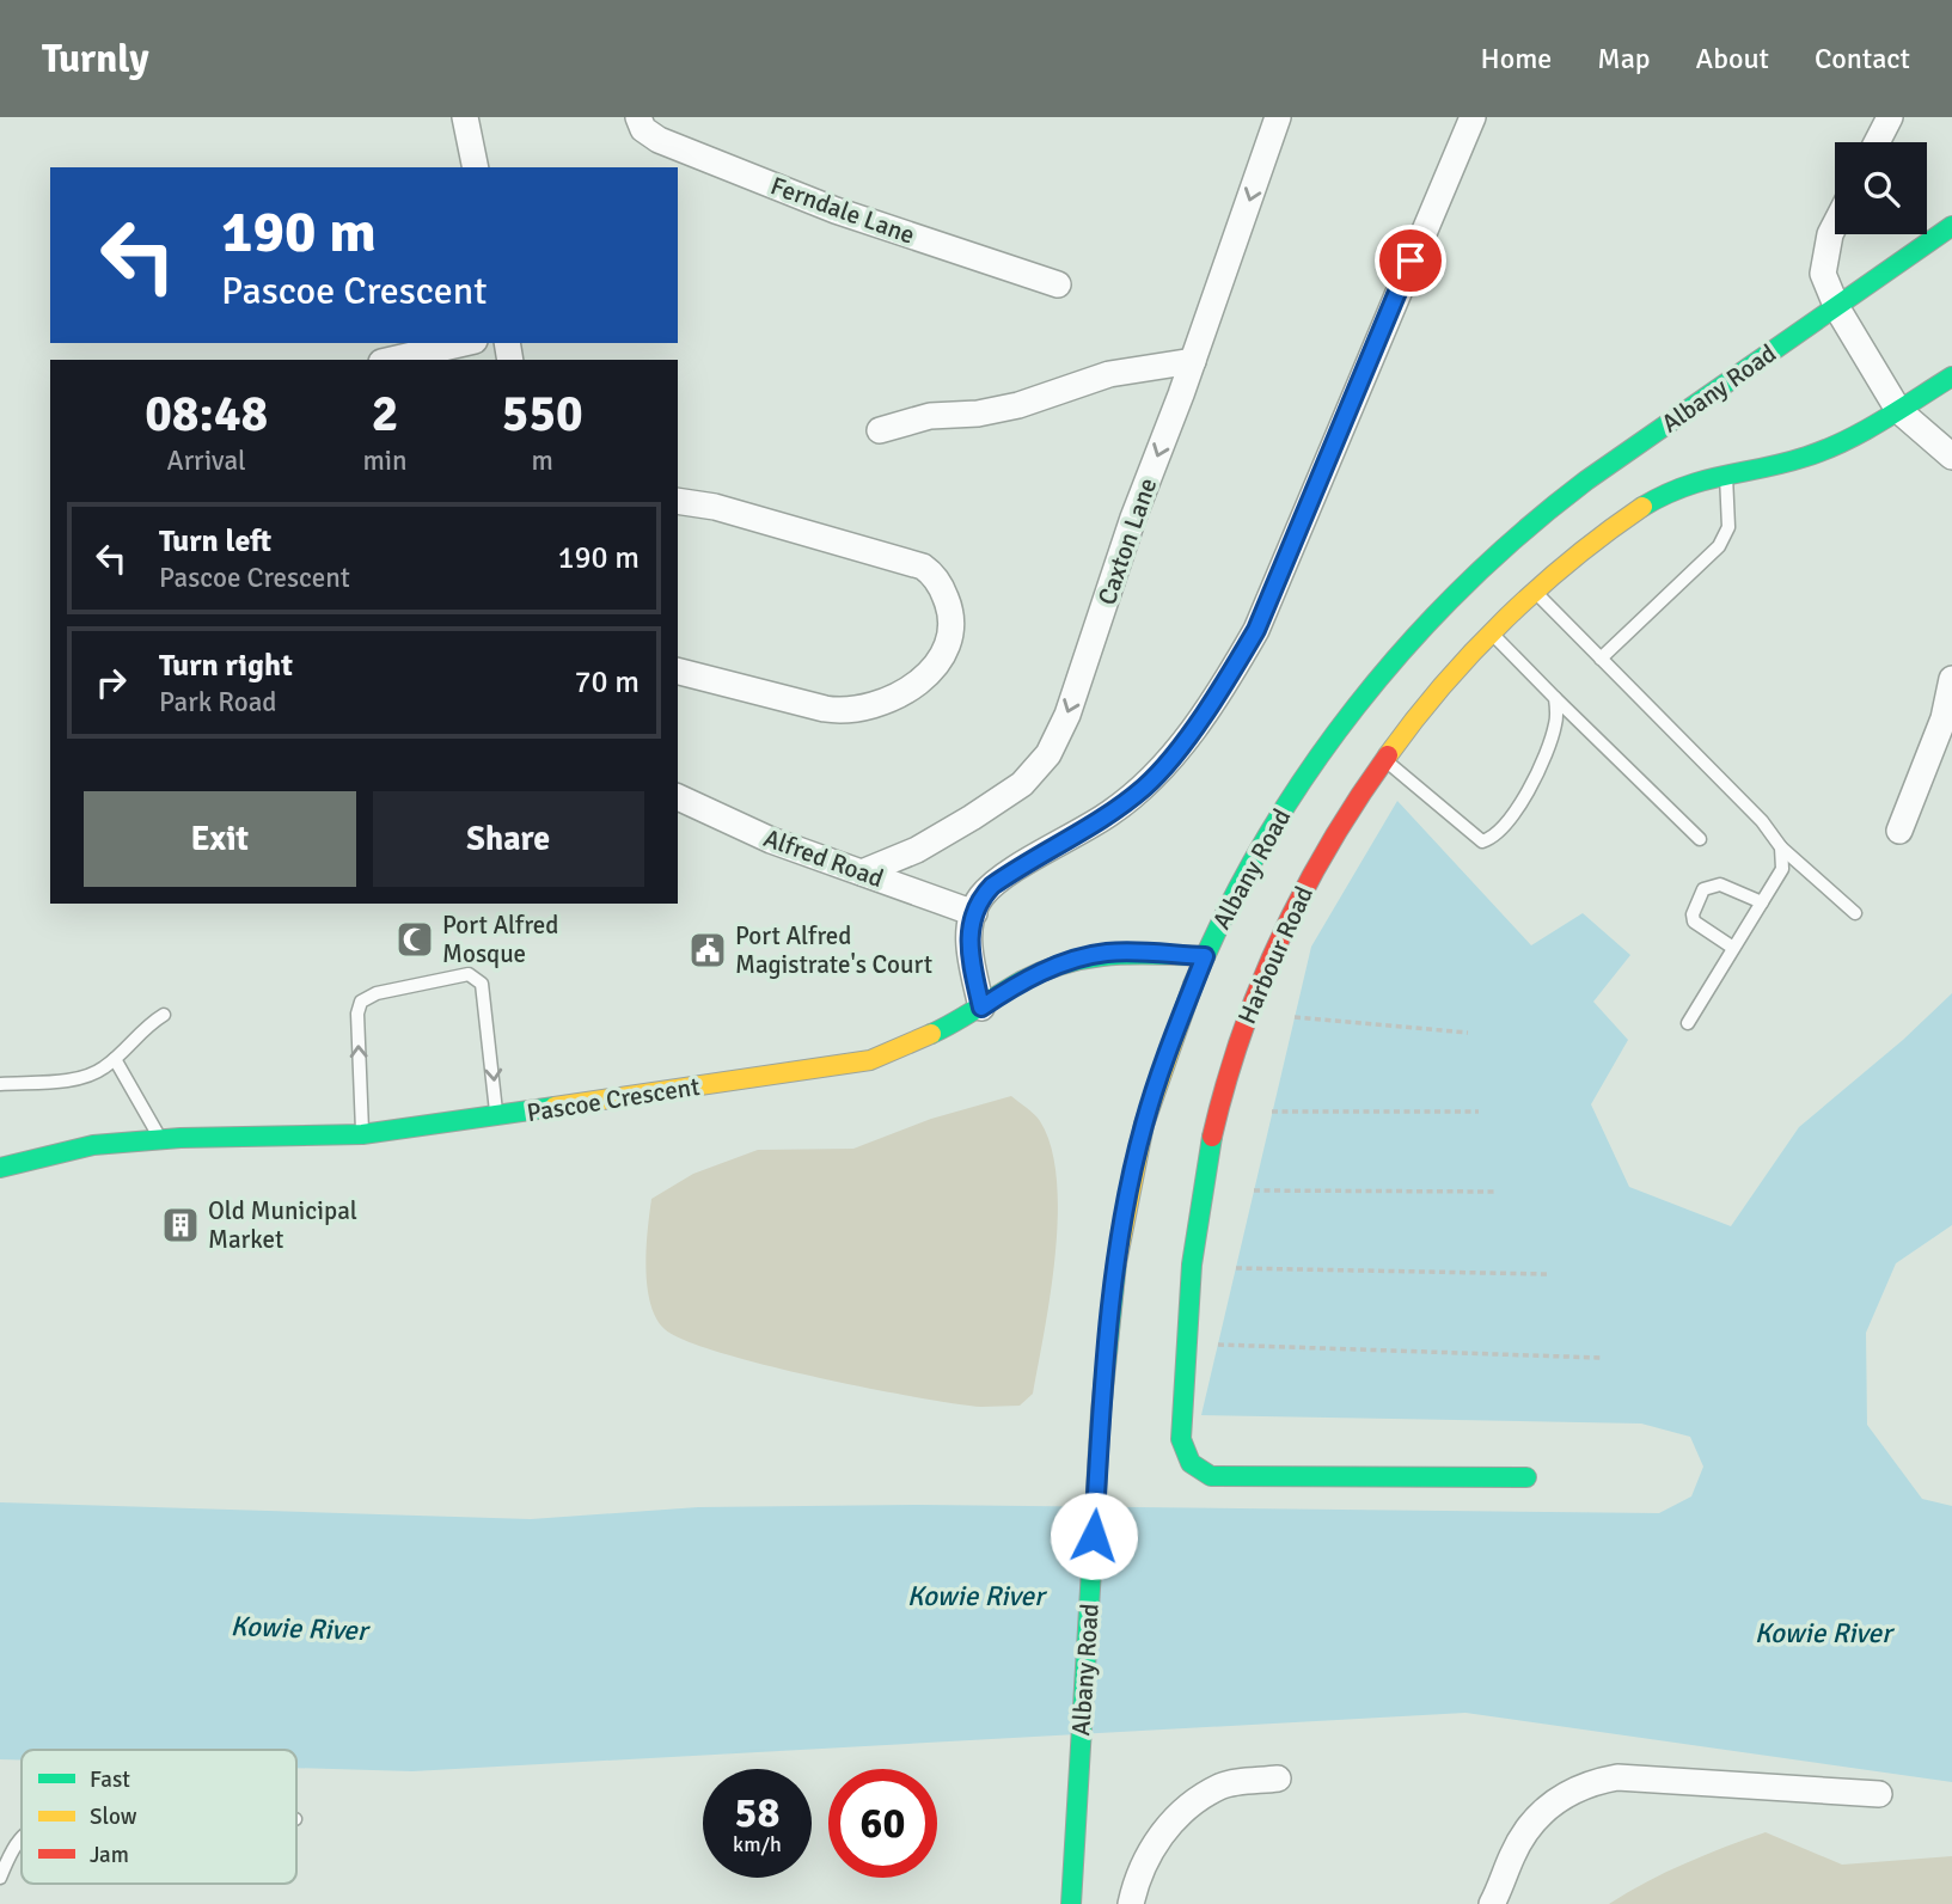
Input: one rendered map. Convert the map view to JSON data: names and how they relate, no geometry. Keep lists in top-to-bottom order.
{
  "streets": {
    "street": [
      "Ferndale Lane",
      "Albany Road",
      "Caxton Lane",
      "Alfred Road",
      "Harbour Road",
      "Pascoe Crescent"
    ]
  },
  "crossings": [
    ["Albany Road", "Pascoe Crescent"],
    ["Caxton Lane", "Alfred Road"]
  ],
  "water": ["Kowie River"],
  "places": {
    "mosque": ["Port Alfred Mosque"],
    "public building": ["Port Alfred Magistrate's Court"],
    "building": ["Old Municipal Market"]
  },
  "legend": ["Fast", "Slow", "Jam"],
  "page": {
    "header": "Turnly",
    "nav": [
      "Home",
      "Map",
      "About",
      "Contact"
    ],
    "turn": ["190 m", "Pascoe Crescent"],
    "eta": [
      "08:48",
      "Arrival",
      "2",
      "min",
      "550",
      "m"
    ],
    "list": [
      {
        "name": "Turn left",
        "note": "Pascoe Crescent",
        "value": "190 m"
      },
      {
        "name": "Turn right",
        "note": "Park Road",
        "value": "70 m"
      }
    ],
    "buttons": ["Exit", "Share"],
    "speed": "58 km/h",
    "limit": "60"
  }
}
